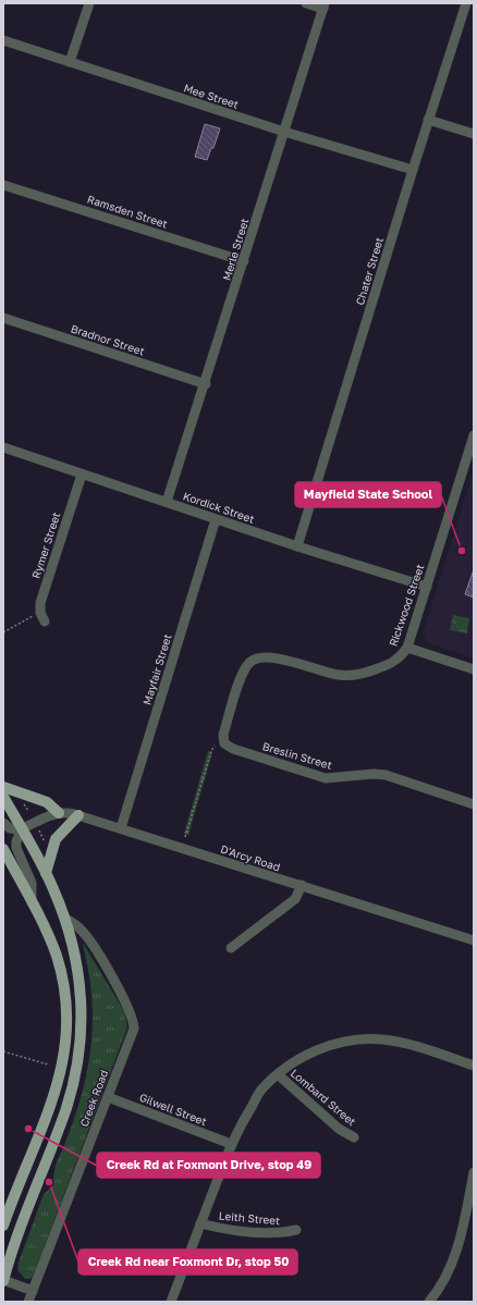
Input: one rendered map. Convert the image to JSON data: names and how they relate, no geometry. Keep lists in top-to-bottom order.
{
  "streets": {
    "main road": ["Creek Road"],
    "street": [
      "Mee Street",
      "Ramsden Street",
      "Merle Street",
      "Chater Street",
      "Bradnor Street",
      "Kordick Street",
      "Rymer Street",
      "Rickwood Street",
      "Mayfair Street",
      "Breslin Street",
      "D'Arcy Road",
      "Lombard Street",
      "Gilwell Street",
      "Leith Street"
    ]
  },
  "crossings": [
    ["Mee Street", "Merle Street"],
    ["Mee Street", "Chater Street"],
    ["Ramsden Street", "Merle Street"],
    ["Merle Street", "Bradnor Street"],
    ["Merle Street", "Kordick Street"],
    ["Chater Street", "Kordick Street"],
    ["Kordick Street", "Rymer Street"],
    ["Kordick Street", "Rickwood Street"],
    ["Kordick Street", "Mayfair Street"],
    ["Rickwood Street", "Breslin Street"],
    ["Mayfair Street", "D'Arcy Road"],
    ["D'Arcy Road", "Creek Road"],
    ["Creek Road", "Gilwell Street"]
  ],
  "places": ["Mayfield State School", "Creek Rd at Foxmont Drive, stop 49", "Creek Rd near Foxmont Dr, stop 50"]
}
